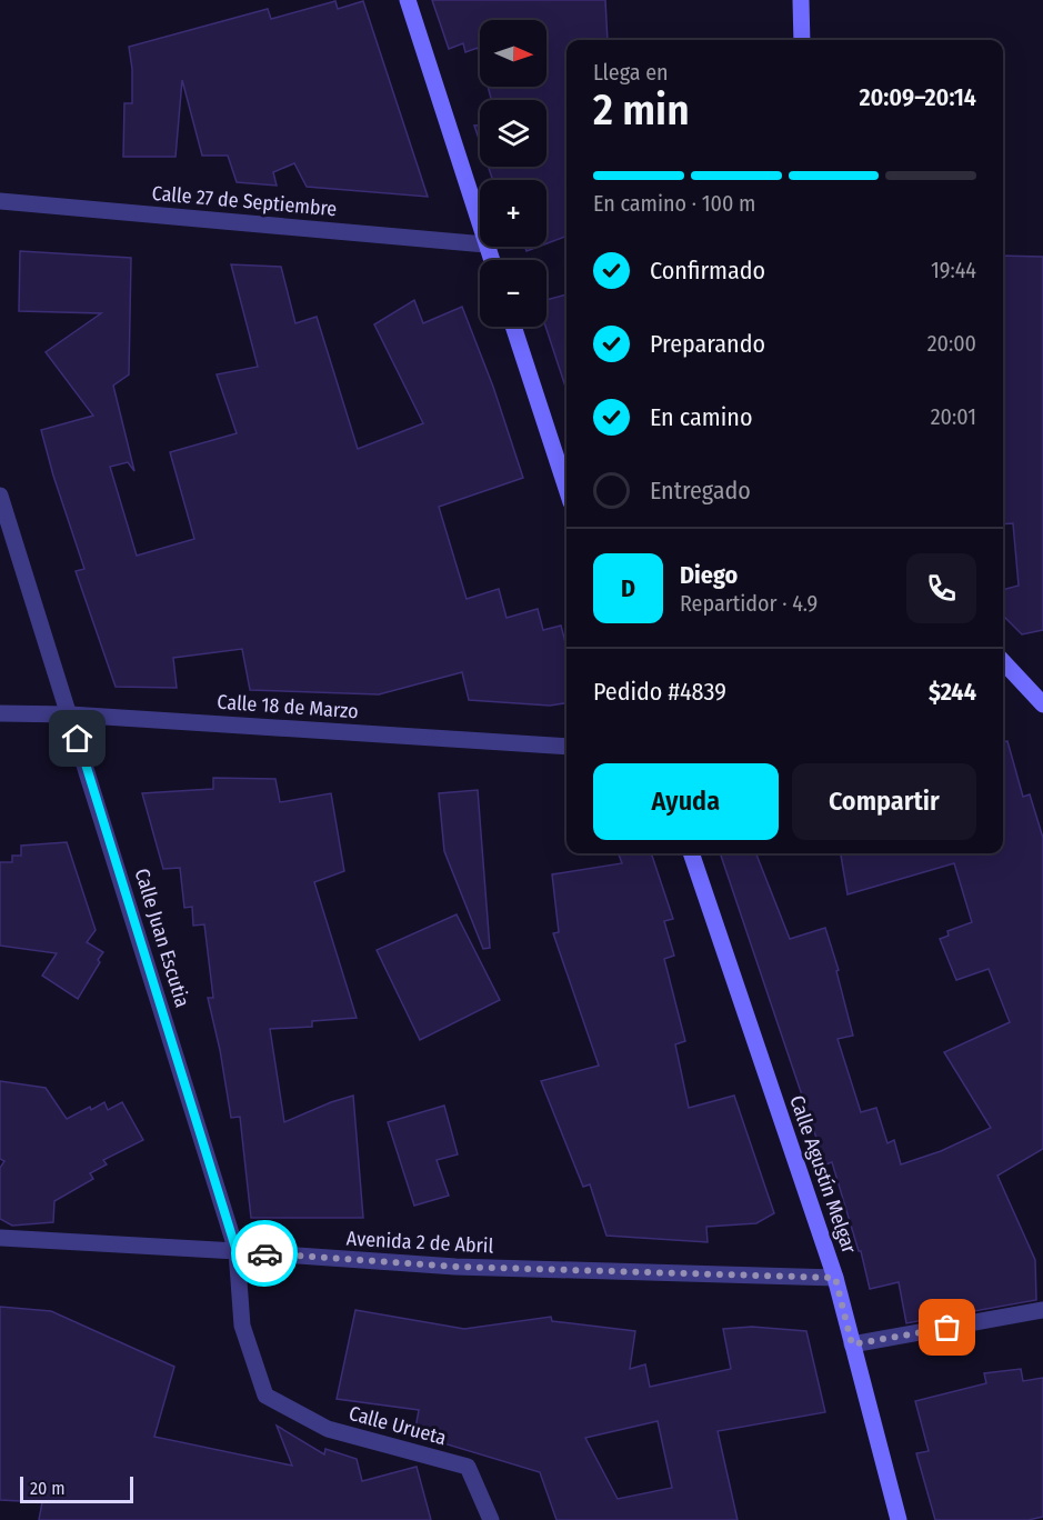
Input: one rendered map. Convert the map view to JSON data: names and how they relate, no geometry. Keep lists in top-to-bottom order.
{
  "streets": {
    "street": [
      "Calle 27 de Septiembre",
      "Calle 18 de Marzo",
      "Calle Juan Escutia",
      "Calle Agustín Melgar",
      "Avenida 2 de Abril",
      "Calle Urueta"
    ]
  },
  "crossings": [
    ["Calle 18 de Marzo", "Calle Juan Escutia"],
    ["Calle Juan Escutia", "Avenida 2 de Abril"],
    ["Calle Juan Escutia", "Calle Urueta"],
    ["Calle Agustín Melgar", "Avenida 2 de Abril"]
  ],
  "scale_bar": "20 m",
  "north": "right",
  "page": {
    "map_buttons": ["+", "−"],
    "heading": ["2 min", "Llega en", "20:09–20:14"],
    "panel": [
      "Diego",
      "Repartidor · 4.9",
      "Pedido #4839",
      "$244"
    ],
    "bar": "En camino · 100 m",
    "list": [
      ["Confirmado", "19:44"],
      ["Preparando", "20:00"],
      ["En camino", "20:01"],
      "Entregado"
    ],
    "round": "D",
    "buttons": ["Ayuda", "Compartir"],
    "scale": "20 m"
  }
}
